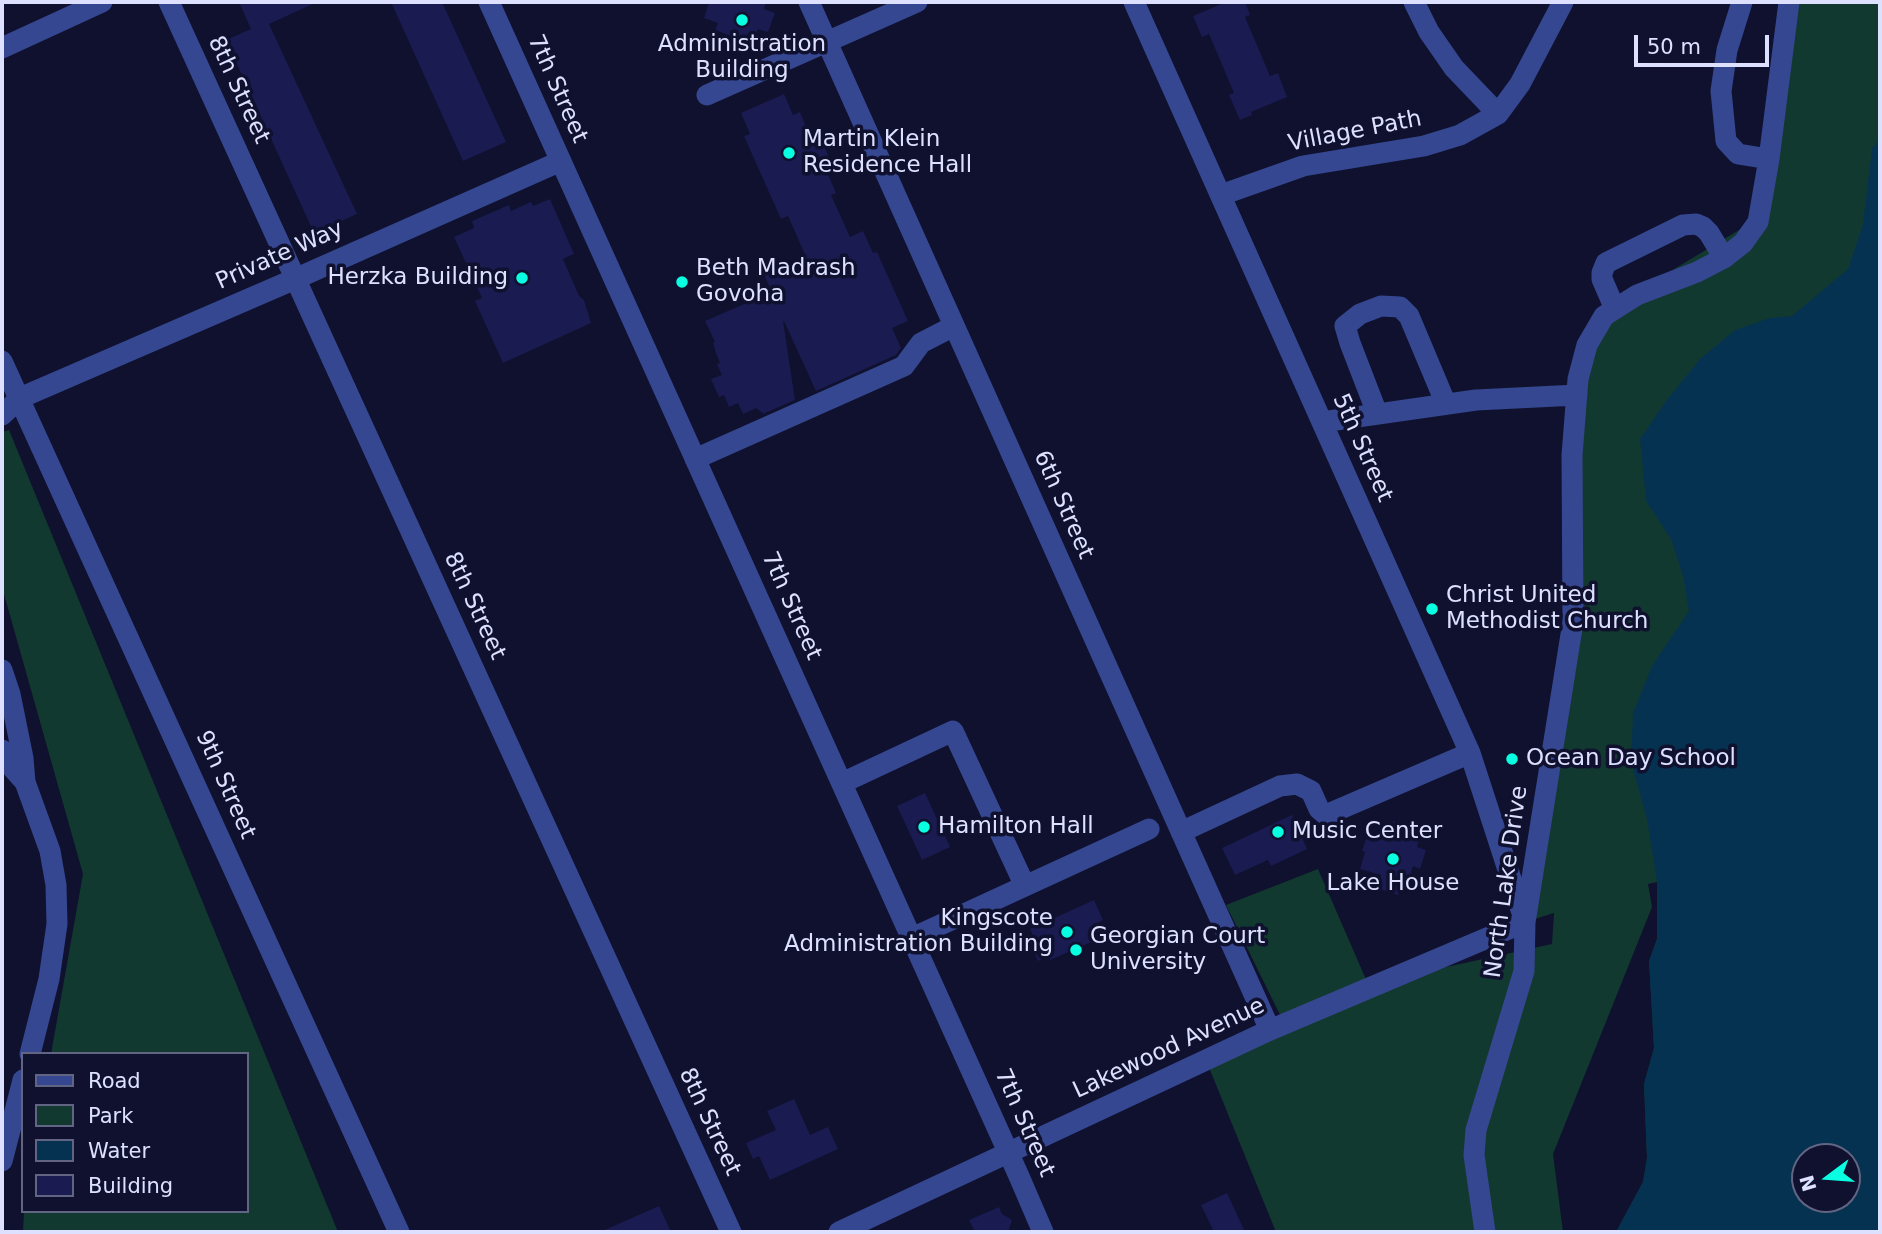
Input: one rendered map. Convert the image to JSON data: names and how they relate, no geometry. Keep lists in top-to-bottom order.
{
  "streets": {
    "street": [
      "7th Street",
      "8th Street",
      "Village Path",
      "Private Way",
      "5th Street",
      "6th Street",
      "9th Street",
      "North Lake Drive",
      "Lakewood Avenue"
    ]
  },
  "crossings": [
    ["7th Street", "Private Way"],
    ["7th Street", "Lakewood Avenue"],
    ["8th Street", "Private Way"],
    ["Village Path", "5th Street"],
    ["Private Way", "9th Street"],
    ["5th Street", "North Lake Drive"],
    ["5th Street", "Lakewood Avenue"],
    ["6th Street", "Lakewood Avenue"],
    ["North Lake Drive", "Lakewood Avenue"]
  ],
  "places": [
    "Administration Building",
    "Martin Klein Residence Hall",
    "Herzka Building",
    "Beth Madrash Govoha",
    "Christ United Methodist Church",
    "Ocean Day School",
    "Hamilton Hall",
    "Music Center",
    "Lake House",
    "Kingscote Administration Building",
    "Georgian Court University"
  ],
  "legend": [
    "Road",
    "Park",
    "Water",
    "Building"
  ],
  "scale_bar": "50 m",
  "north": "left"
}
